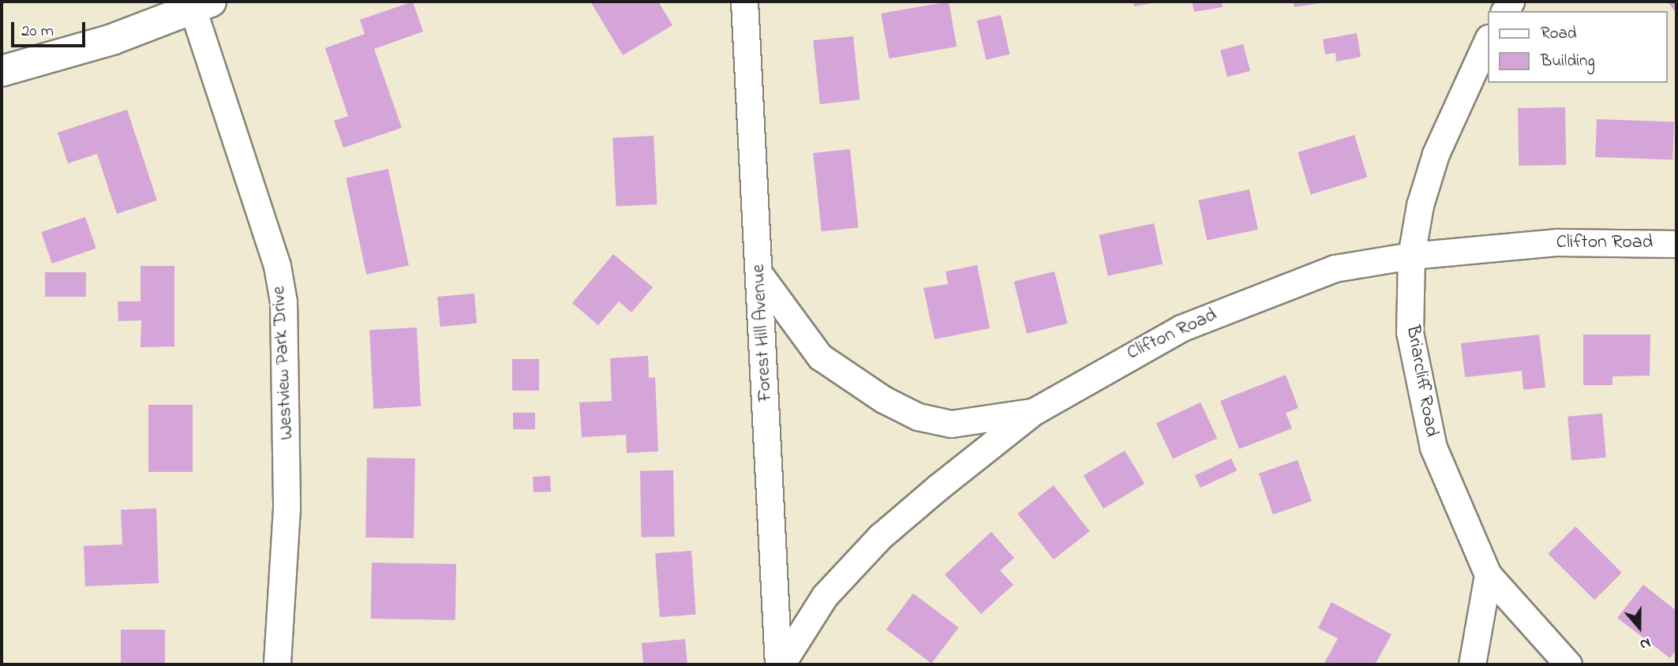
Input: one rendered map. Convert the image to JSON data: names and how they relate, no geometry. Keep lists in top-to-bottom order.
{
  "streets": {
    "street": [
      "Clifton Road",
      "Forest Hill Avenue",
      "Westview Park Drive",
      "Briarcliff Road"
    ]
  },
  "crossings": [
    ["Clifton Road", "Forest Hill Avenue"],
    ["Clifton Road", "Briarcliff Road"]
  ],
  "legend": ["Road", "Building"],
  "scale_bar": "20 m",
  "north": "bottom"
}
